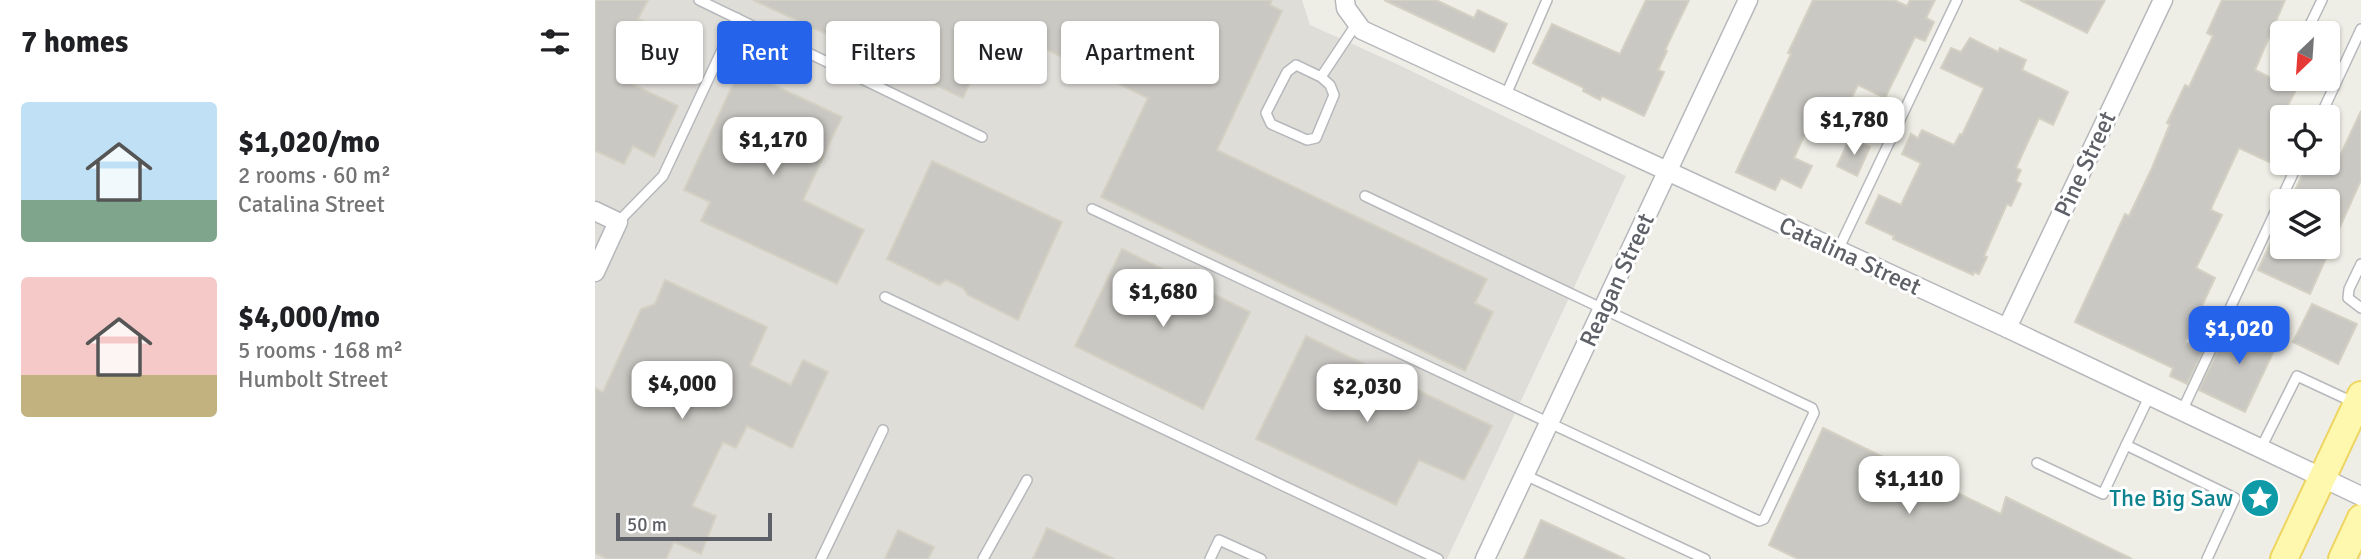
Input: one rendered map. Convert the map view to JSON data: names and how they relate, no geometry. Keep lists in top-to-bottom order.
{
  "streets": {
    "street": ["Pine Street", "Catalina Street", "Reagan Street"]
  },
  "crossings": [
    ["Pine Street", "Catalina Street"],
    ["Catalina Street", "Reagan Street"]
  ],
  "places": {
    "place": ["The Big Saw"]
  },
  "scale_bar": "50 m",
  "north": "bottom left",
  "page": {
    "heading": "7 homes",
    "chip": [
      "Buy",
      "Rent",
      "Filters",
      "New",
      "Apartment"
    ],
    "list": [
      {
        "name": "$1,020/mo",
        "note": "2 rooms · 60 m² · Catalina Street"
      },
      {
        "name": "$4,000/mo",
        "note": "5 rooms · 168 m² · Humbolt Street"
      }
    ],
    "price": [
      "$1,780",
      "$1,170",
      "$1,680",
      "$1,020",
      "$4,000",
      "$2,030",
      "$1,110"
    ],
    "scale": "50 m"
  }
}
